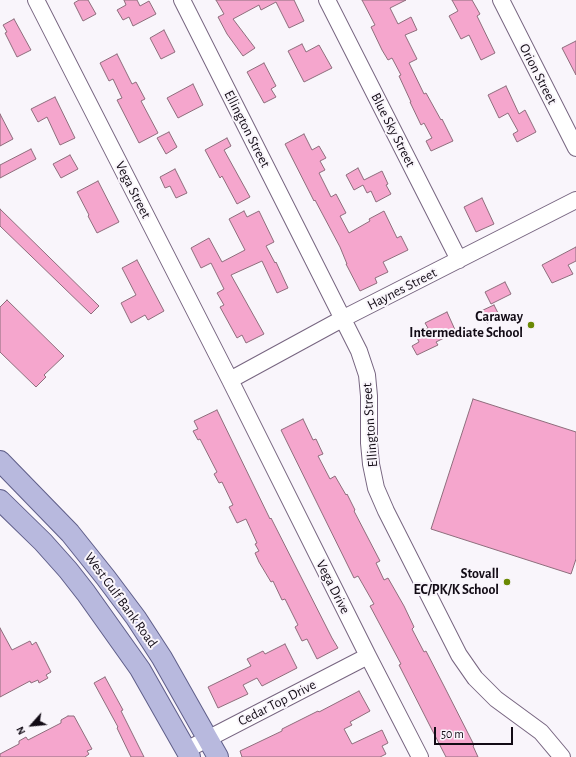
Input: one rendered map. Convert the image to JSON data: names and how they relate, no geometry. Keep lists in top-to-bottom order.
{
  "streets": {
    "main road": ["West Gulf Bank Road"],
    "street": [
      "Orion Street",
      "Ellington Street",
      "Blue Sky Street",
      "Vega Street",
      "Haynes Street",
      "Vega Drive",
      "Cedar Top Drive"
    ]
  },
  "crossings": [
    ["Ellington Street", "Haynes Street"],
    ["Blue Sky Street", "Haynes Street"],
    ["Vega Street", "Haynes Street"],
    ["Vega Street", "Vega Drive"],
    ["Vega Drive", "Cedar Top Drive"],
    ["West Gulf Bank Road", "Cedar Top Drive"]
  ],
  "places": ["Caraway Intermediate School", "Stovall EC/PK/K School"],
  "scale_bar": "50 m",
  "north": "bottom left"
}
